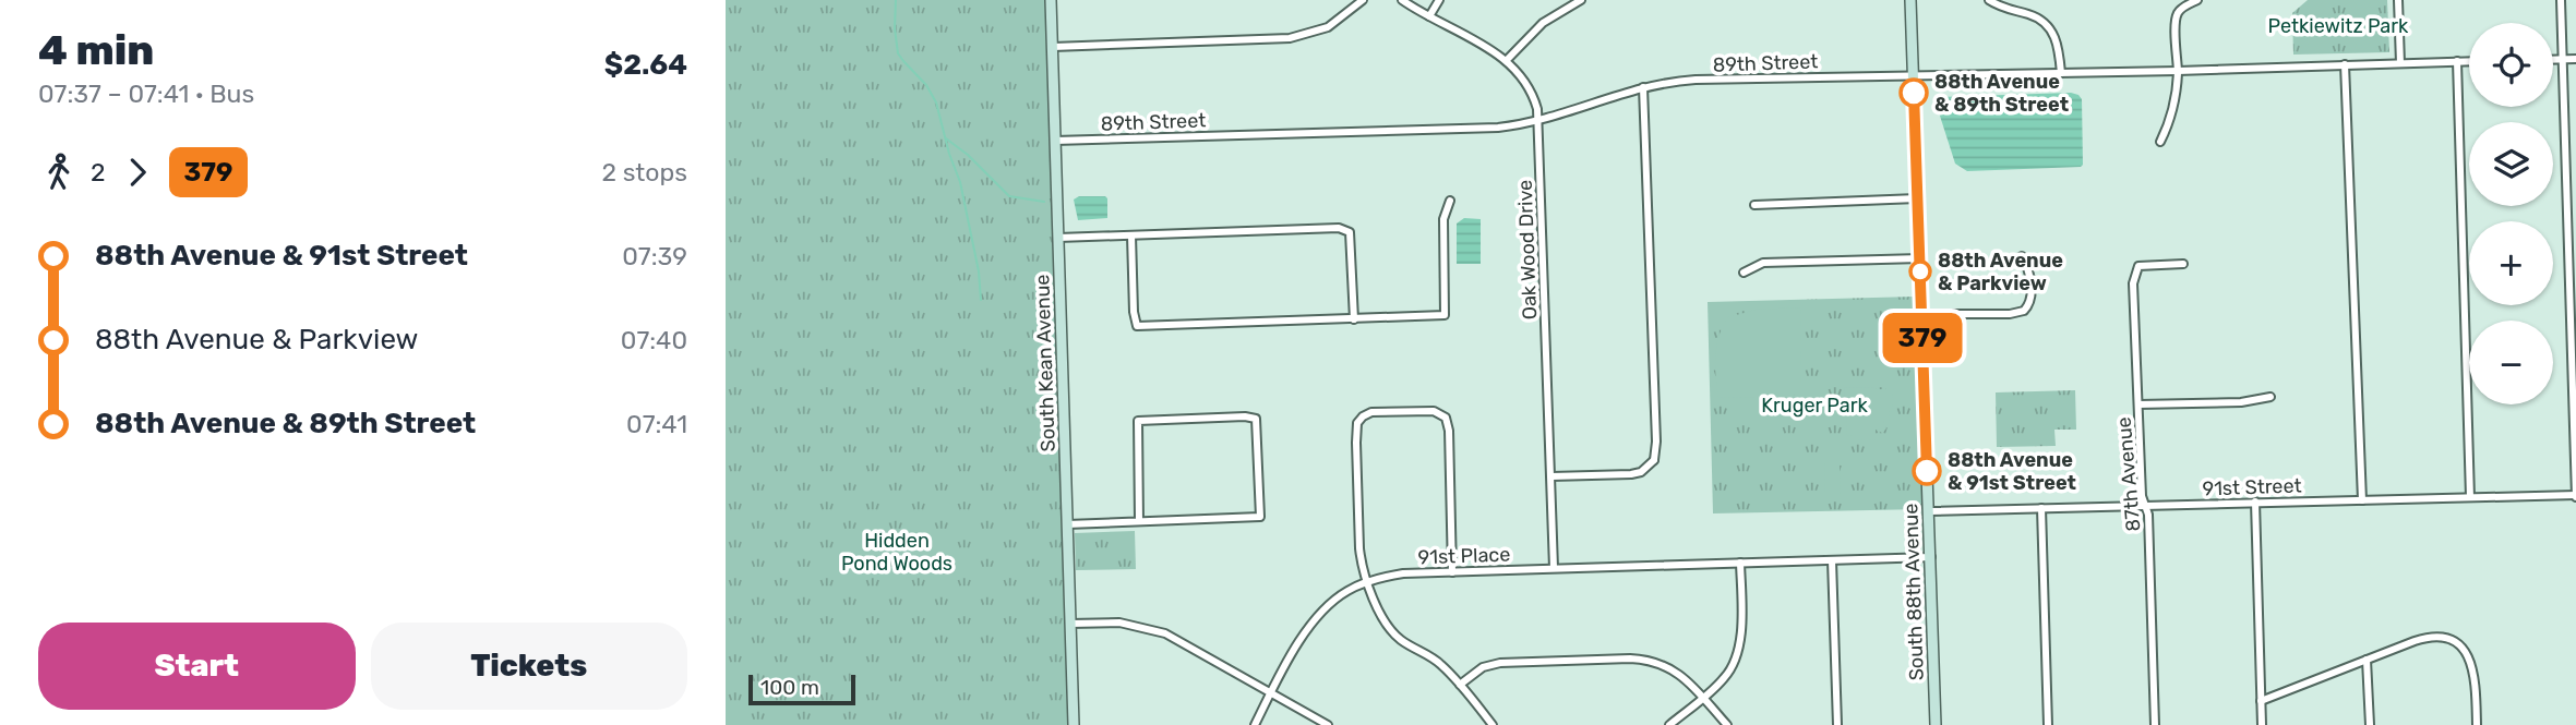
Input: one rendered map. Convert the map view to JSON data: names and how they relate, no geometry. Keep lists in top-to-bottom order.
{
  "streets": {
    "street": [
      "89th Street",
      "Oak Wood Drive",
      "South Kean Avenue",
      "87th Avenue",
      "91st Street",
      "91st Place",
      "South 88th Avenue"
    ]
  },
  "crossings": [
    ["89th Street", "Oak Wood Drive"],
    ["89th Street", "South Kean Avenue"],
    ["89th Street", "South 88th Avenue"],
    ["Oak Wood Drive", "91st Place"],
    ["87th Avenue", "91st Street"],
    ["91st Street", "South 88th Avenue"],
    ["91st Place", "South 88th Avenue"]
  ],
  "parks": ["Petkiewitz Park", "Kruger Park", "Hidden Pond Woods"],
  "places": ["88th Avenue & 89th Street", "88th Avenue & Parkview", "88th Avenue & 91st Street"],
  "lines": ["bus line 379"],
  "scale_bar": "100 m",
  "page": {
    "heading": ["4 min", "07:37 – 07:41 · Bus", "$2.64"],
    "on_map": "379",
    "map_buttons": ["+", "−"],
    "legs": ["2", "379", "2 stops"],
    "list": [
      {
        "name": "88th Avenue & 91st Street",
        "value": "07:39"
      },
      {
        "name": "88th Avenue & Parkview",
        "value": "07:40"
      },
      {
        "name": "88th Avenue & 89th Street",
        "value": "07:41"
      }
    ],
    "buttons": ["Start", "Tickets"],
    "scale": "100 m"
  }
}
